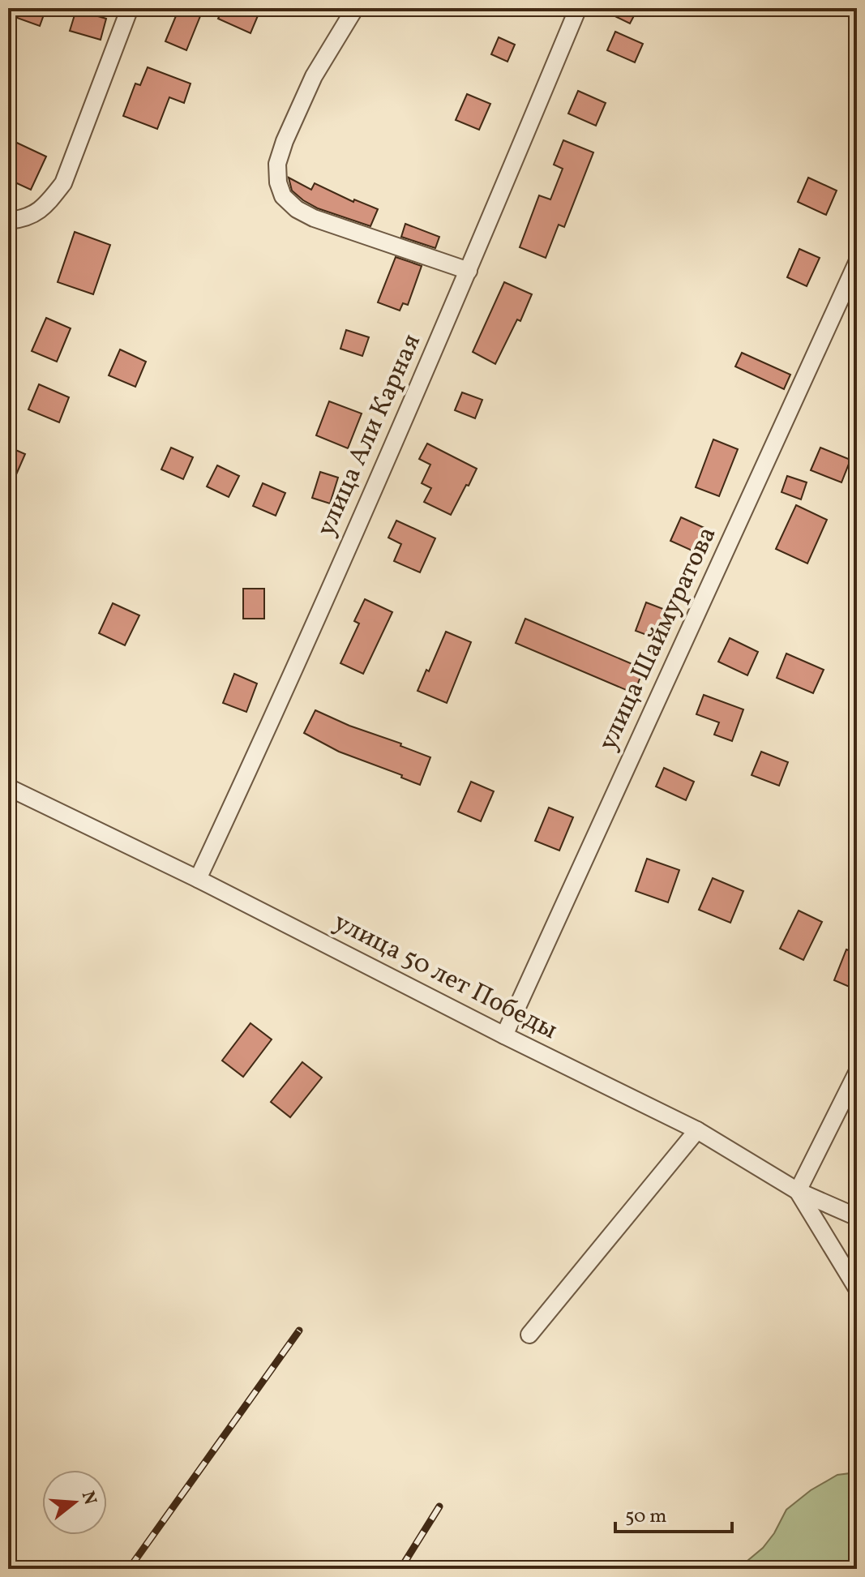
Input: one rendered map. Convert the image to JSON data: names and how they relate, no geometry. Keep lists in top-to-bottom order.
{
  "streets": {
    "street": ["улица Али Карная", "улица Шаймуратова", "улица 50 лет Победы"]
  },
  "crossings": [
    ["улица Али Карная", "улица 50 лет Победы"],
    ["улица Шаймуратова", "улица 50 лет Победы"]
  ],
  "scale_bar": "50 m",
  "north": "right"
}
